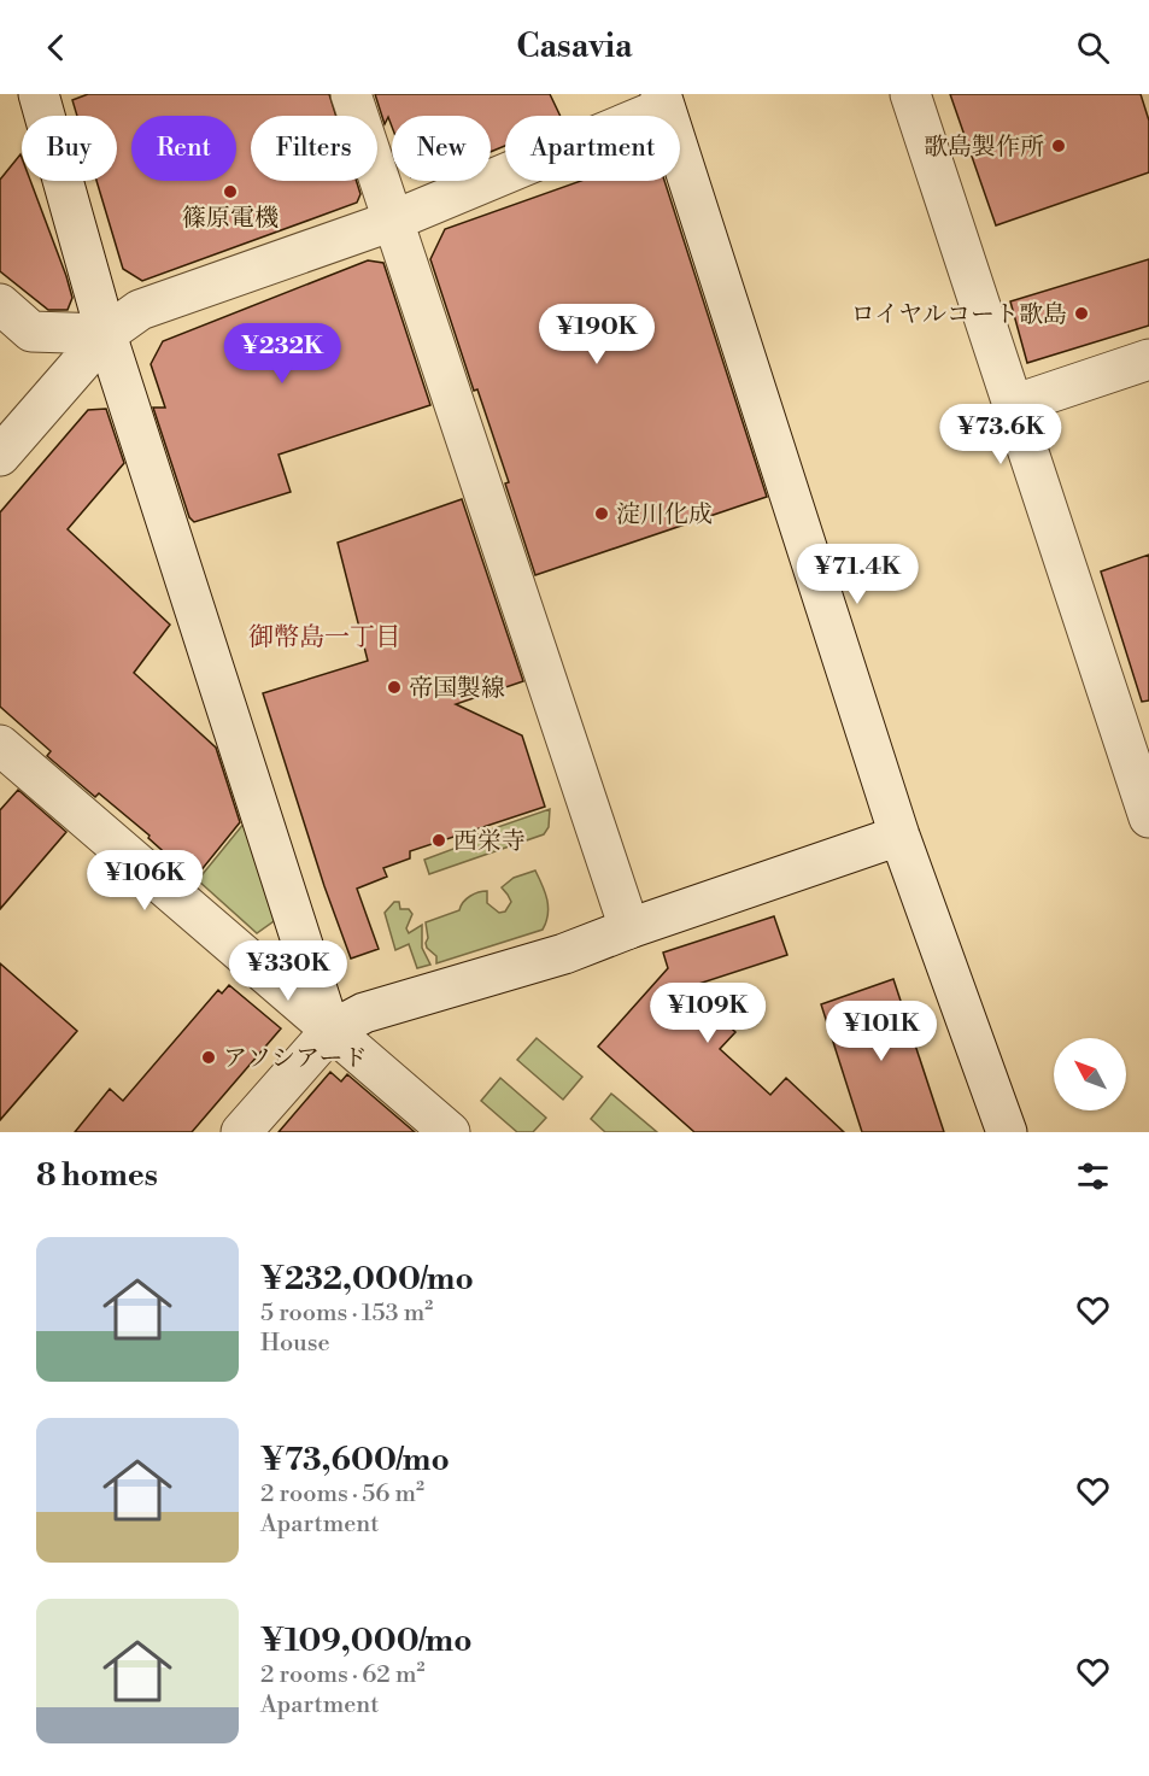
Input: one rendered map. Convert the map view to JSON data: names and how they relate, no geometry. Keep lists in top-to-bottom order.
{
  "districts": ["御幣島一丁目"],
  "places": [
    "歌島製作所",
    "篠原電機",
    "ロイヤルコート歌島",
    "淀川化成",
    "帝国製線",
    "西栄寺",
    "アソシアード"
  ],
  "north": "top left",
  "page": {
    "header": "Casavia",
    "chip": [
      "Buy",
      "Rent",
      "Filters",
      "New",
      "Apartment"
    ],
    "price": [
      "¥190K",
      "¥232K",
      "¥73.6K",
      "¥71.4K",
      "¥106K",
      "¥330K",
      "¥109K",
      "¥101K"
    ],
    "heading": "8 homes",
    "list": [
      {
        "name": "¥232,000/mo",
        "note": "5 rooms · 153 m² · House"
      },
      {
        "name": "¥73,600/mo",
        "note": "2 rooms · 56 m² · Apartment"
      },
      {
        "name": "¥109,000/mo",
        "note": "2 rooms · 62 m² · Apartment"
      }
    ]
  }
}
